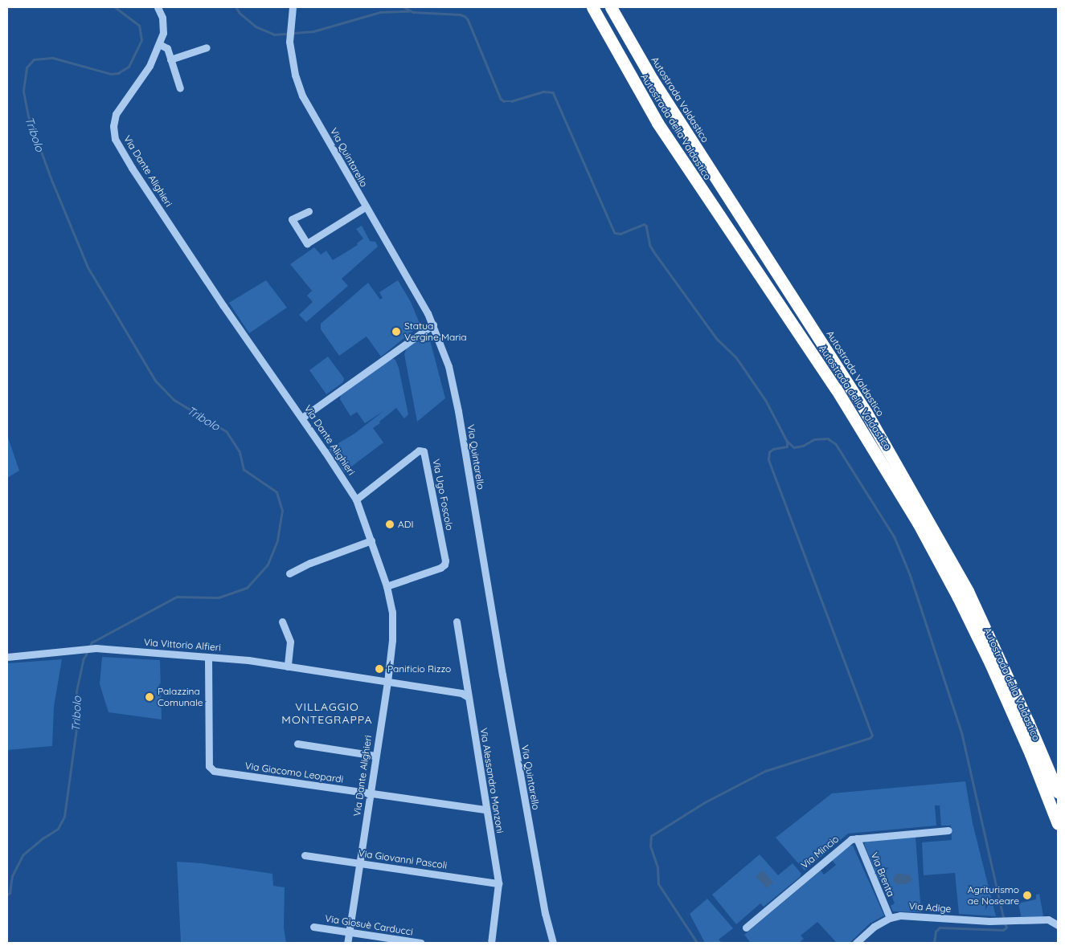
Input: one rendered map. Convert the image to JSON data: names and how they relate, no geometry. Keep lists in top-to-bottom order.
{
  "streets": {
    "highway": ["Autostrada Valdastico", "Autostrada della Valdastico"],
    "street": [
      "Via Quintarello",
      "Via Dante Alighieri",
      "Via Ugo Foscolo",
      "Via Vittorio Alfieri",
      "Via Giacomo Leopardi",
      "Via Alessandro Manzoni",
      "Via Mincio",
      "Via Giovanni Pascoli",
      "Via Brenta",
      "Via Adige",
      "Via Giosuè Carducci"
    ]
  },
  "crossings": [
    ["Via Dante Alighieri", "Via Ugo Foscolo"],
    ["Via Dante Alighieri", "Via Vittorio Alfieri"],
    ["Via Dante Alighieri", "Via Giacomo Leopardi"],
    ["Via Dante Alighieri", "Via Giovanni Pascoli"],
    ["Via Dante Alighieri", "Via Giosuè Carducci"],
    ["Via Vittorio Alfieri", "Via Giacomo Leopardi"],
    ["Via Vittorio Alfieri", "Via Alessandro Manzoni"],
    ["Via Giacomo Leopardi", "Via Alessandro Manzoni"],
    ["Via Alessandro Manzoni", "Via Giovanni Pascoli"],
    ["Via Mincio", "Via Brenta"],
    ["Via Brenta", "Via Adige"]
  ],
  "districts": ["VILLAGGIO MONTEGRAPPA"],
  "water": ["Tribolo"],
  "places": [
    "Statua Vergine Maria",
    "ADI",
    "Panificio Rizzo",
    "Palazzina Comunale",
    "Agriturismo ae Noseare"
  ]
}
